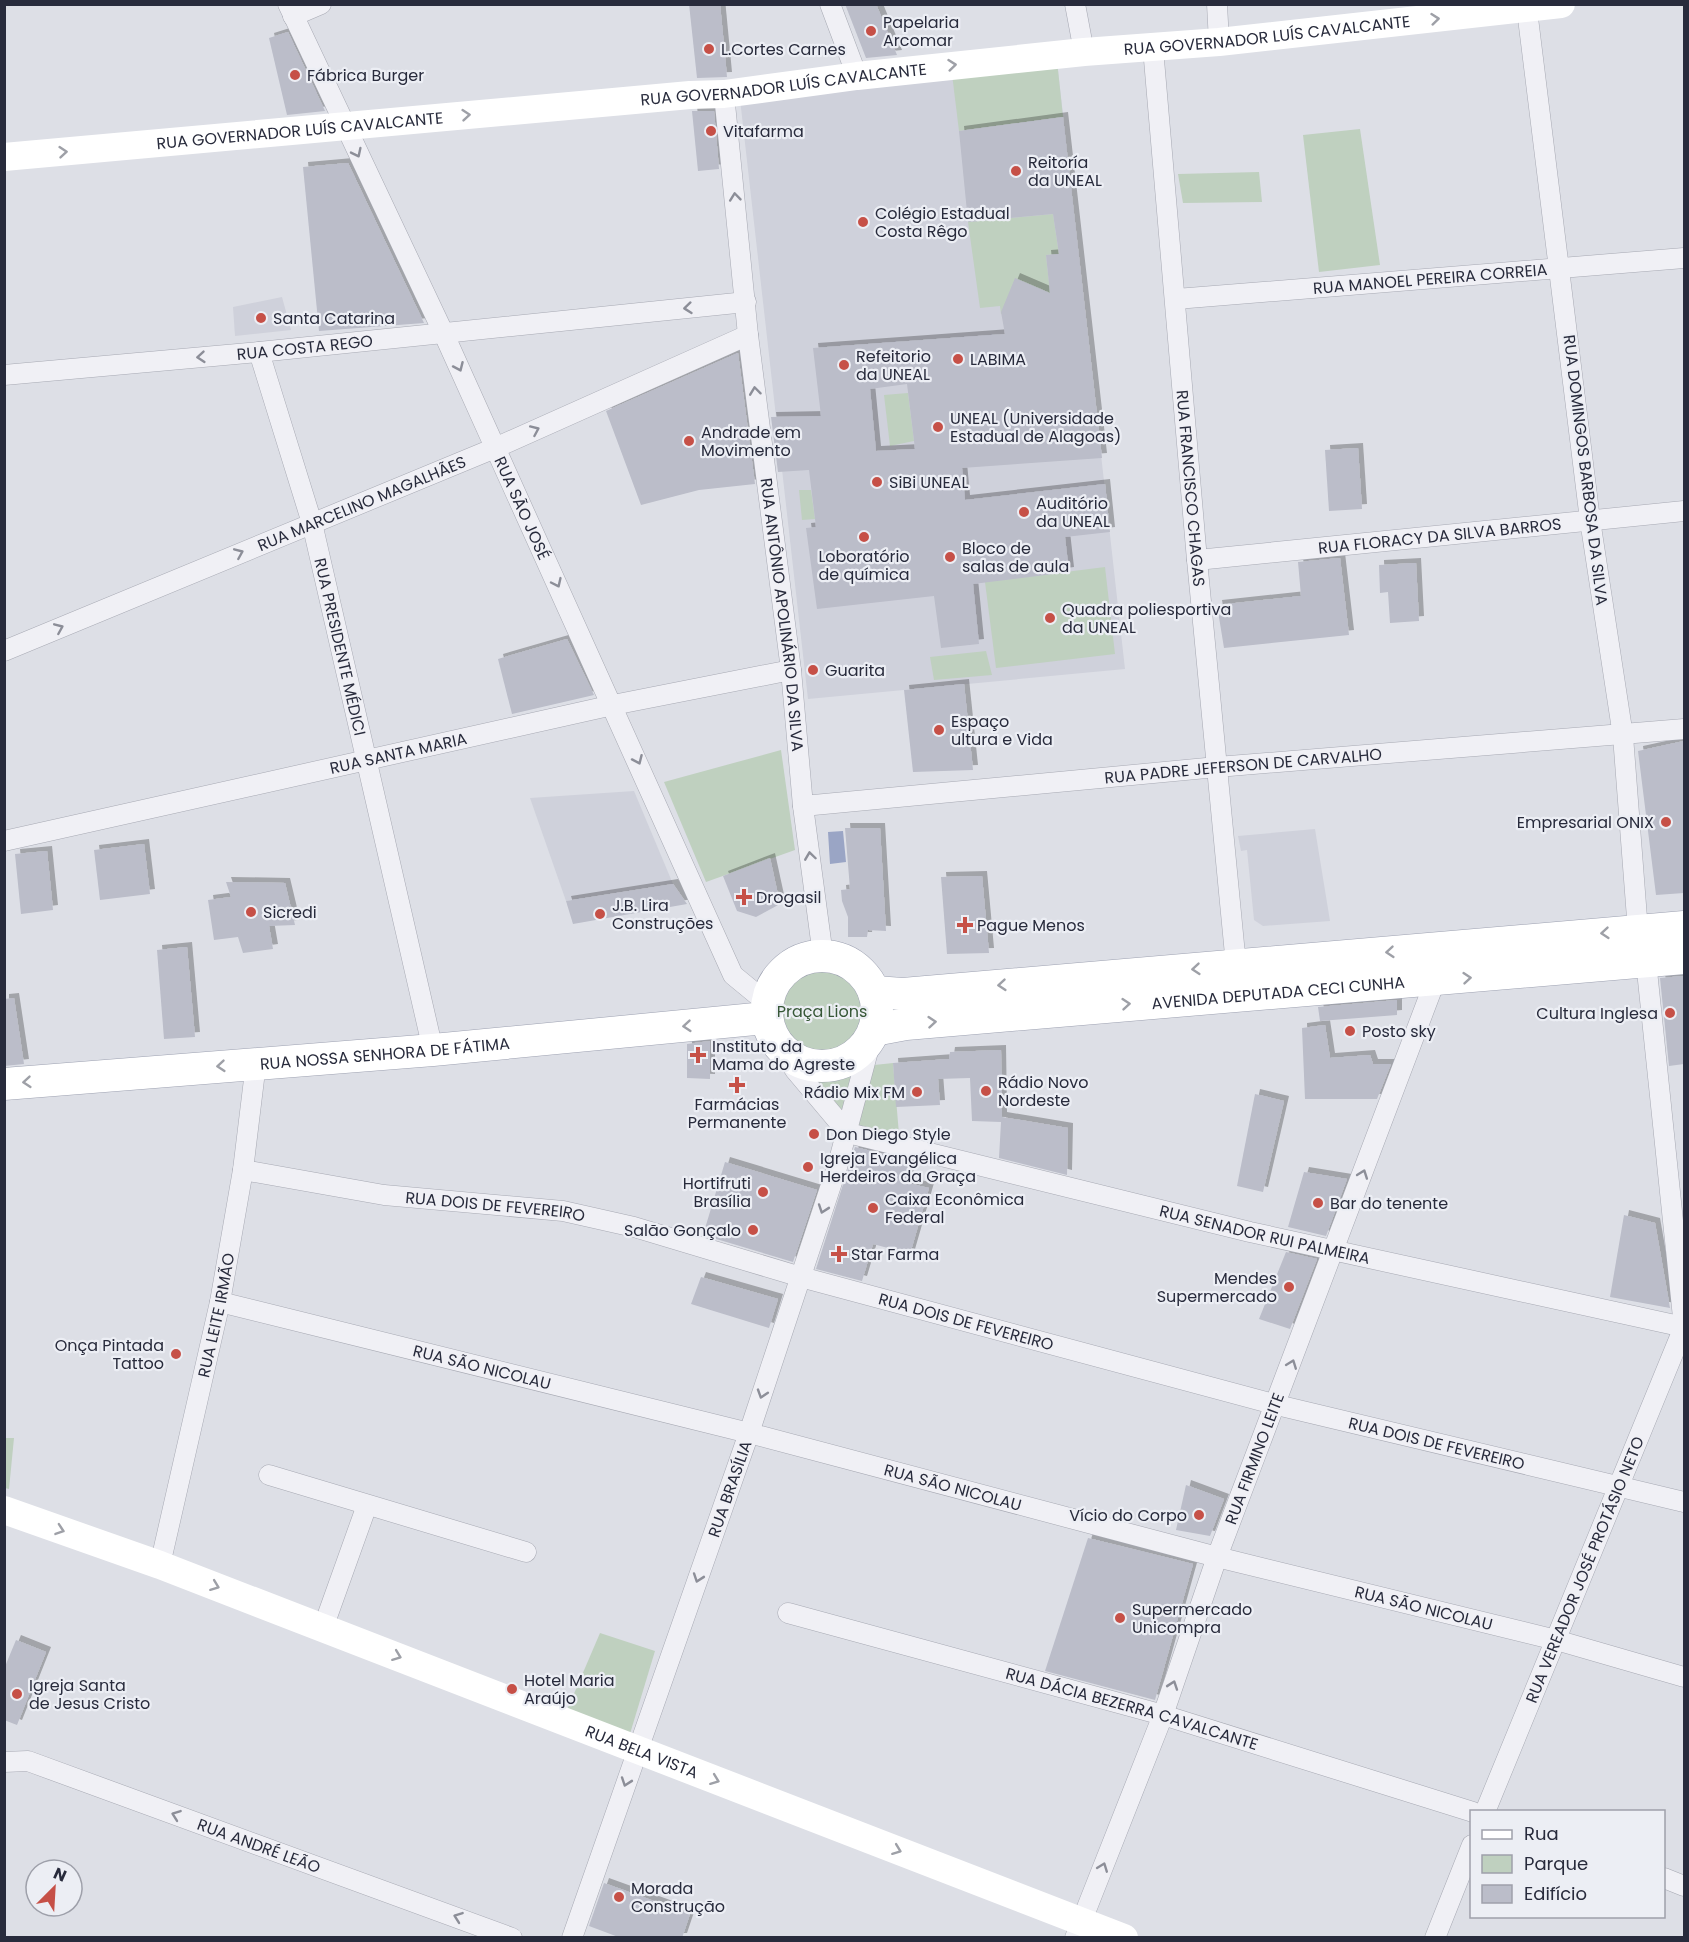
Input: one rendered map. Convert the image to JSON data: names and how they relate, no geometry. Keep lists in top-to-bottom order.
{
  "streets": {
    "main road": ["AVENIDA DEPUTADA CECI CUNHA", "RUA NOSSA SENHORA DE FÁTIMA"],
    "street": [
      "RUA GOVERNADOR LUÍS CAVALCANTE",
      "RUA MANOEL PEREIRA CORREIA",
      "RUA COSTA REGO",
      "RUA DOMINGOS BARBOSA DA SILVA",
      "RUA FRANCISCO CHAGAS",
      "RUA MARCELINO MAGALHÃES",
      "RUA SÃO JOSÉ",
      "RUA FLORACY DA SILVA BARROS",
      "RUA ANTÔNIO APOLINÁRIO DA SILVA",
      "RUA PRESIDENTE MÉDICI",
      "RUA SANTA MARIA",
      "RUA PADRE JEFERSON DE CARVALHO",
      "RUA DOIS DE FEVEREIRO",
      "RUA SENADOR RUI PALMEIRA",
      "RUA LEITE IRMÃO",
      "RUA SÃO NICOLAU",
      "RUA FIRMINO LEITE",
      "RUA BRASÍLIA",
      "RUA VEREADOR JOSÉ PROTÁSIO NETO",
      "RUA DÁCIA BEZERRA CAVALCANTE",
      "RUA BELA VISTA",
      "RUA ANDRÉ LEÃO"
    ]
  },
  "crossings": [
    ["RUA GOVERNADOR LUÍS CAVALCANTE", "RUA DOMINGOS BARBOSA DA SILVA"],
    ["RUA GOVERNADOR LUÍS CAVALCANTE", "RUA FRANCISCO CHAGAS"],
    ["RUA GOVERNADOR LUÍS CAVALCANTE", "RUA SÃO JOSÉ"],
    ["RUA GOVERNADOR LUÍS CAVALCANTE", "RUA ANTÔNIO APOLINÁRIO DA SILVA"],
    ["RUA MANOEL PEREIRA CORREIA", "RUA DOMINGOS BARBOSA DA SILVA"],
    ["RUA MANOEL PEREIRA CORREIA", "RUA FRANCISCO CHAGAS"],
    ["RUA COSTA REGO", "RUA SÃO JOSÉ"],
    ["RUA COSTA REGO", "RUA ANTÔNIO APOLINÁRIO DA SILVA"],
    ["RUA COSTA REGO", "RUA PRESIDENTE MÉDICI"],
    ["RUA DOMINGOS BARBOSA DA SILVA", "RUA FLORACY DA SILVA BARROS"],
    ["RUA DOMINGOS BARBOSA DA SILVA", "RUA PADRE JEFERSON DE CARVALHO"],
    ["RUA DOMINGOS BARBOSA DA SILVA", "AVENIDA DEPUTADA CECI CUNHA"],
    ["RUA FRANCISCO CHAGAS", "RUA FLORACY DA SILVA BARROS"],
    ["RUA FRANCISCO CHAGAS", "RUA PADRE JEFERSON DE CARVALHO"],
    ["RUA FRANCISCO CHAGAS", "AVENIDA DEPUTADA CECI CUNHA"],
    ["RUA MARCELINO MAGALHÃES", "RUA SÃO JOSÉ"],
    ["RUA MARCELINO MAGALHÃES", "RUA ANTÔNIO APOLINÁRIO DA SILVA"],
    ["RUA MARCELINO MAGALHÃES", "RUA PRESIDENTE MÉDICI"],
    ["RUA SÃO JOSÉ", "RUA ANTÔNIO APOLINÁRIO DA SILVA"],
    ["RUA SÃO JOSÉ", "RUA SANTA MARIA"],
    ["RUA SÃO JOSÉ", "AVENIDA DEPUTADA CECI CUNHA"],
    ["RUA SÃO JOSÉ", "RUA NOSSA SENHORA DE FÁTIMA"],
    ["RUA SÃO JOSÉ", "RUA BRASÍLIA"],
    ["RUA ANTÔNIO APOLINÁRIO DA SILVA", "RUA SANTA MARIA"],
    ["RUA ANTÔNIO APOLINÁRIO DA SILVA", "RUA PADRE JEFERSON DE CARVALHO"],
    ["RUA ANTÔNIO APOLINÁRIO DA SILVA", "AVENIDA DEPUTADA CECI CUNHA"],
    ["RUA ANTÔNIO APOLINÁRIO DA SILVA", "RUA NOSSA SENHORA DE FÁTIMA"],
    ["RUA ANTÔNIO APOLINÁRIO DA SILVA", "RUA BRASÍLIA"],
    ["RUA PRESIDENTE MÉDICI", "RUA SANTA MARIA"],
    ["RUA PRESIDENTE MÉDICI", "RUA NOSSA SENHORA DE FÁTIMA"],
    ["AVENIDA DEPUTADA CECI CUNHA", "RUA NOSSA SENHORA DE FÁTIMA"],
    ["AVENIDA DEPUTADA CECI CUNHA", "RUA FIRMINO LEITE"],
    ["AVENIDA DEPUTADA CECI CUNHA", "RUA BRASÍLIA"],
    ["RUA NOSSA SENHORA DE FÁTIMA", "RUA LEITE IRMÃO"],
    ["RUA NOSSA SENHORA DE FÁTIMA", "RUA BRASÍLIA"],
    ["RUA DOIS DE FEVEREIRO", "RUA LEITE IRMÃO"],
    ["RUA DOIS DE FEVEREIRO", "RUA FIRMINO LEITE"],
    ["RUA DOIS DE FEVEREIRO", "RUA BRASÍLIA"],
    ["RUA DOIS DE FEVEREIRO", "RUA VEREADOR JOSÉ PROTÁSIO NETO"],
    ["RUA SENADOR RUI PALMEIRA", "RUA FIRMINO LEITE"],
    ["RUA SENADOR RUI PALMEIRA", "RUA BRASÍLIA"],
    ["RUA SENADOR RUI PALMEIRA", "RUA VEREADOR JOSÉ PROTÁSIO NETO"],
    ["RUA LEITE IRMÃO", "RUA SÃO NICOLAU"],
    ["RUA LEITE IRMÃO", "RUA BELA VISTA"],
    ["RUA SÃO NICOLAU", "RUA FIRMINO LEITE"],
    ["RUA SÃO NICOLAU", "RUA BRASÍLIA"],
    ["RUA SÃO NICOLAU", "RUA VEREADOR JOSÉ PROTÁSIO NETO"],
    ["RUA FIRMINO LEITE", "RUA DÁCIA BEZERRA CAVALCANTE"],
    ["RUA FIRMINO LEITE", "RUA BELA VISTA"],
    ["RUA BRASÍLIA", "RUA BELA VISTA"]
  ],
  "one_way": [
    "RUA GOVERNADOR LUÍS CAVALCANTE",
    "RUA COSTA REGO",
    "RUA MARCELINO MAGALHÃES",
    "RUA SÃO JOSÉ",
    "RUA ANTÔNIO APOLINÁRIO DA SILVA",
    "RUA NOSSA SENHORA DE FÁTIMA",
    "RUA FIRMINO LEITE",
    "RUA BRASÍLIA",
    "RUA BELA VISTA",
    "RUA ANDRÉ LEÃO"
  ],
  "parks": ["Praça Lions"],
  "places": {
    "other": [
      "Papelaria Arcomar",
      "L.Cortes Carnes",
      "Fábrica Burger",
      "Vitafarma",
      "Reitoría da UNEAL",
      "Colégio Estadual Costa Rêgo",
      "Santa Catarina",
      "LABIMA",
      "Refeitorio da UNEAL",
      "UNEAL (Universidade Estadual de Alagoas)",
      "Andrade em Movimento",
      "SiBi UNEAL",
      "Auditório da UNEAL",
      "Loboratório de química",
      "Bloco de salas de aula",
      "Quadra poliesportiva da UNEAL",
      "Guarita",
      "Espaço ultura e Vida",
      "Empresarial ONIX",
      "Sicredi",
      "J.B. Lira Construções",
      "Cultura Inglesa",
      "Posto sky",
      "Rádio Novo Nordeste",
      "Rádio Mix FM",
      "Don Diego Style",
      "Igreja Evangélica Herdeiros da Graça",
      "Hortifruti Brasília",
      "Bar do tenente",
      "Caixa Econômica Federal",
      "Salão Gonçalo",
      "Mendes Supermercado",
      "Onça Pintada Tattoo",
      "Vício do Corpo",
      "Supermercado Unicompra",
      "Hotel Maria Araújo",
      "Igreja Santa de Jesus Cristo",
      "Morada Construção"
    ],
    "health": [
      "Drogasil",
      "Pague Menos",
      "Instituto da Mama do Agreste",
      "Farmácias Permanente",
      "Star Farma"
    ]
  },
  "legend": ["Rua", "Parque", "Edifício"],
  "north": "top right"
}
